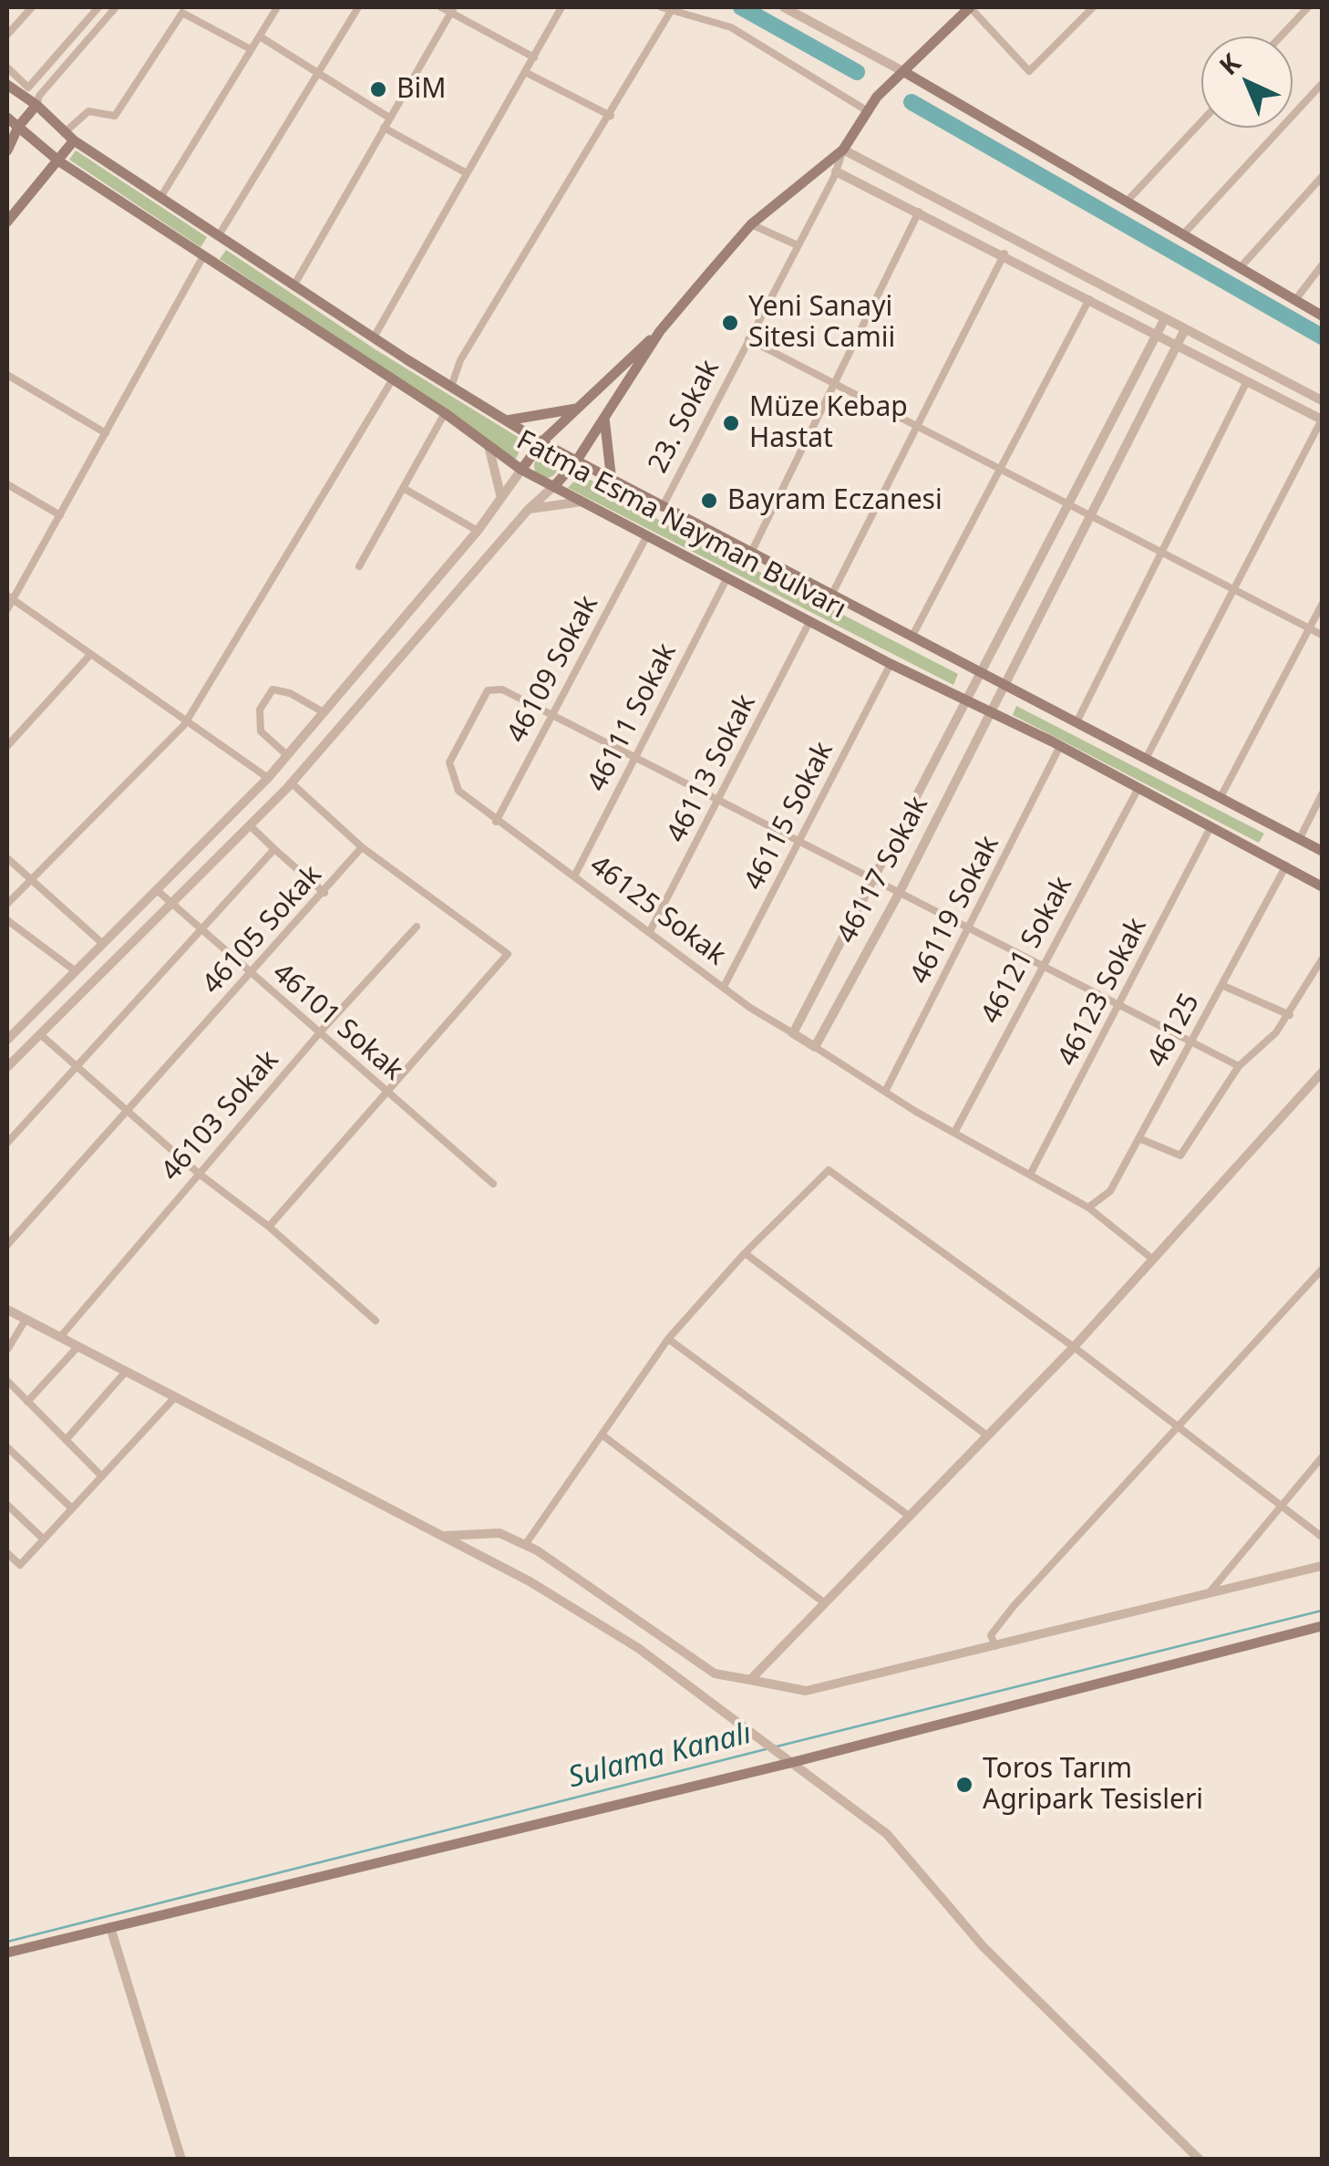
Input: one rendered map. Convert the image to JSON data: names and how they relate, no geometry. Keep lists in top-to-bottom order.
{
  "streets": {
    "main road": ["Fatma Esma Nayman Bulvarı"],
    "street": [
      "23. Sokak",
      "46109 Sokak",
      "46111 Sokak",
      "46113 Sokak",
      "46115 Sokak",
      "46117 Sokak",
      "46119 Sokak",
      "46125 Sokak",
      "46105 Sokak",
      "46121 Sokak",
      "46123 Sokak",
      "46101 Sokak",
      "46125",
      "46103 Sokak"
    ]
  },
  "crossings": [
    ["23. Sokak", "Fatma Esma Nayman Bulvarı"],
    ["Fatma Esma Nayman Bulvarı", "46109 Sokak"],
    ["Fatma Esma Nayman Bulvarı", "46111 Sokak"],
    ["Fatma Esma Nayman Bulvarı", "46113 Sokak"],
    ["Fatma Esma Nayman Bulvarı", "46115 Sokak"],
    ["Fatma Esma Nayman Bulvarı", "46117 Sokak"],
    ["Fatma Esma Nayman Bulvarı", "46119 Sokak"],
    ["Fatma Esma Nayman Bulvarı", "46121 Sokak"],
    ["Fatma Esma Nayman Bulvarı", "46123 Sokak"],
    ["Fatma Esma Nayman Bulvarı", "46125"],
    ["46109 Sokak", "46125 Sokak"],
    ["46111 Sokak", "46125 Sokak"],
    ["46113 Sokak", "46125 Sokak"],
    ["46115 Sokak", "46125 Sokak"],
    ["46117 Sokak", "46125 Sokak"],
    ["46105 Sokak", "46101 Sokak"],
    ["46101 Sokak", "46103 Sokak"]
  ],
  "water": ["Sulama Kanalı"],
  "places": [
    "BiM",
    "Yeni Sanayi Sitesi Camii",
    "Müze Kebap Hastat",
    "Bayram Eczanesi",
    "Toros Tarım Agripark Tesisleri"
  ],
  "north": "top left"
}
